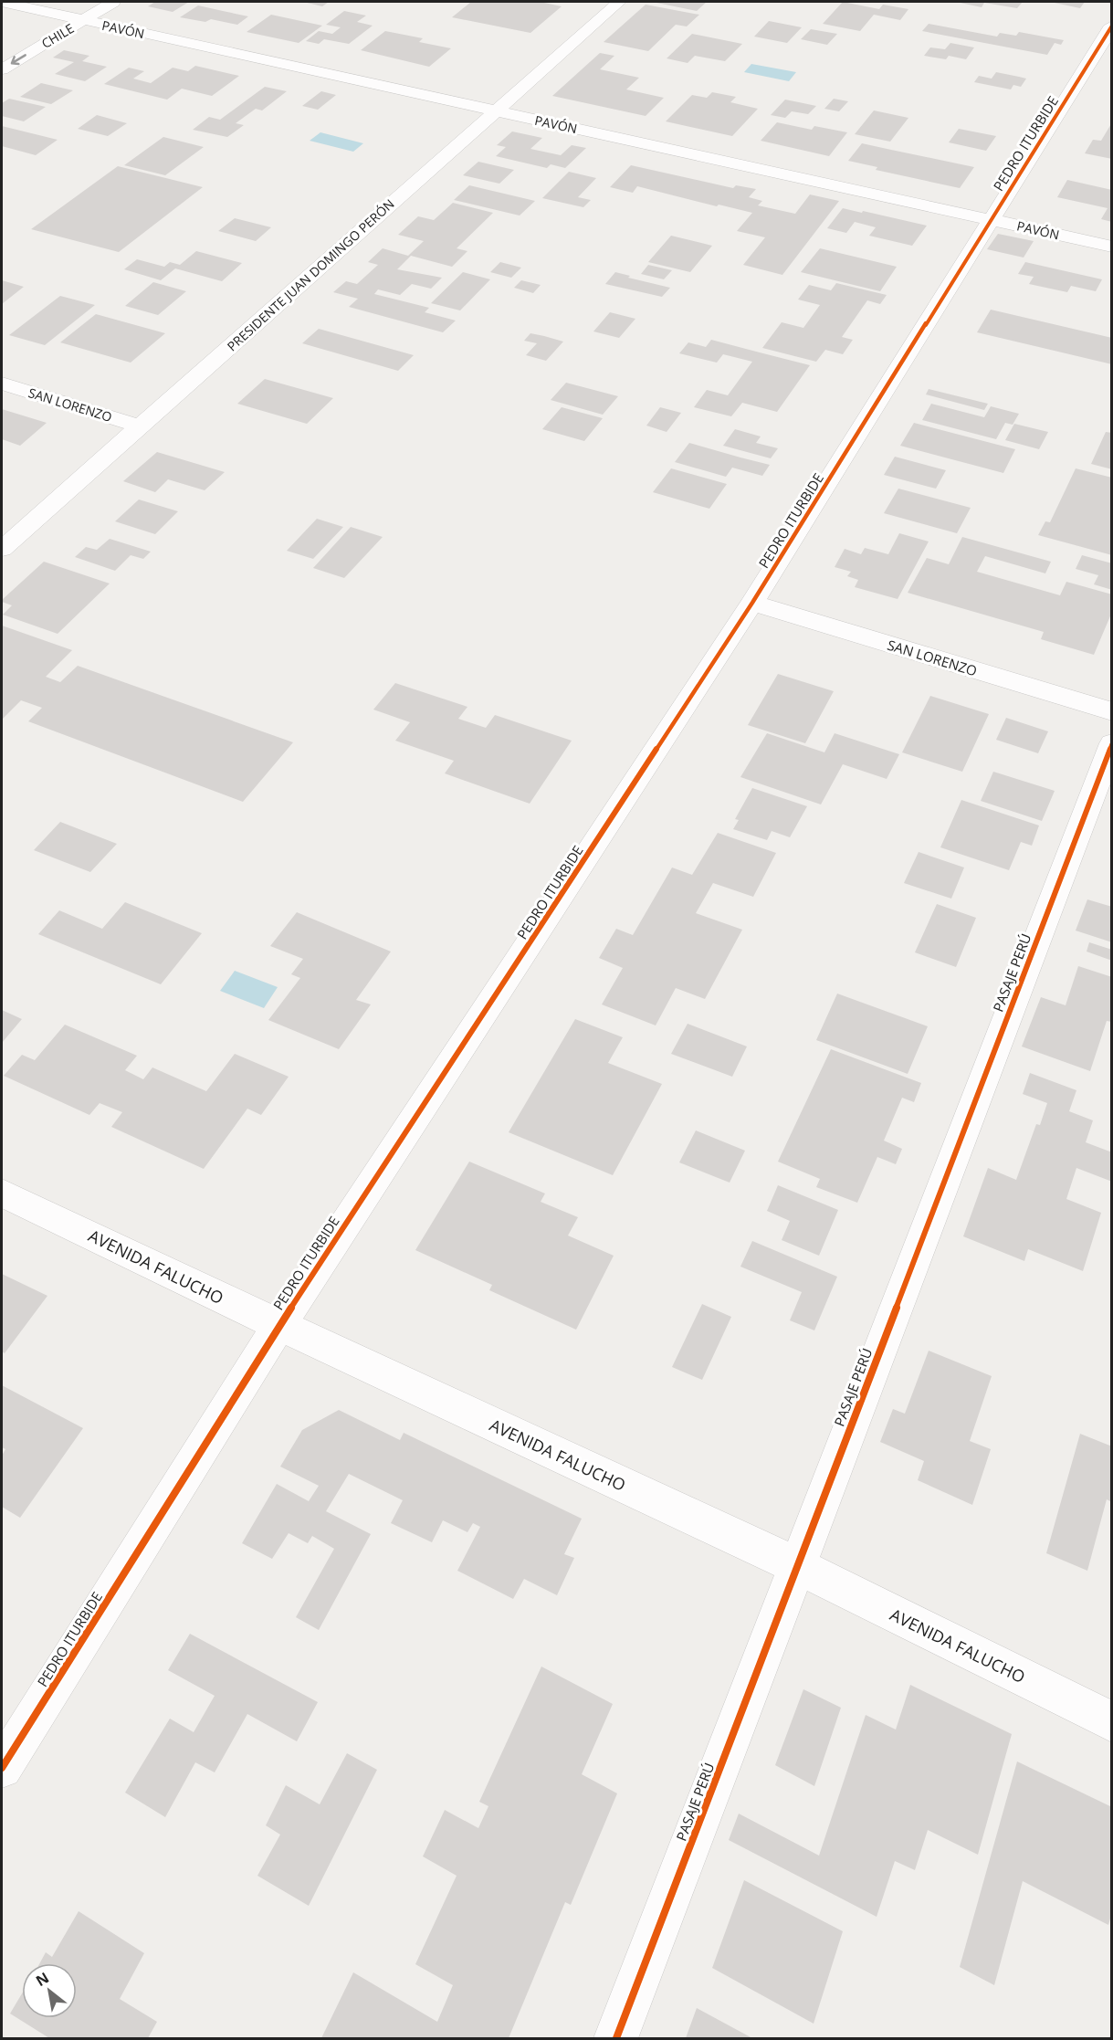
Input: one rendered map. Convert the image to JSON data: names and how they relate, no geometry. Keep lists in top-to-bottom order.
{
  "streets": {
    "street": [
      "PAVÓN",
      "CHILE",
      "PEDRO ITURBIDE",
      "PRESIDENTE JUAN DOMINGO PERÓN",
      "SAN LORENZO",
      "PASAJE PERÚ",
      "AVENIDA FALUCHO"
    ]
  },
  "crossings": [
    ["PAVÓN", "CHILE"],
    ["PAVÓN", "PEDRO ITURBIDE"],
    ["PAVÓN", "PRESIDENTE JUAN DOMINGO PERÓN"],
    ["PEDRO ITURBIDE", "SAN LORENZO"],
    ["PEDRO ITURBIDE", "AVENIDA FALUCHO"],
    ["PRESIDENTE JUAN DOMINGO PERÓN", "SAN LORENZO"],
    ["PASAJE PERÚ", "AVENIDA FALUCHO"]
  ],
  "one_way": ["CHILE"],
  "north": "top left"
}
